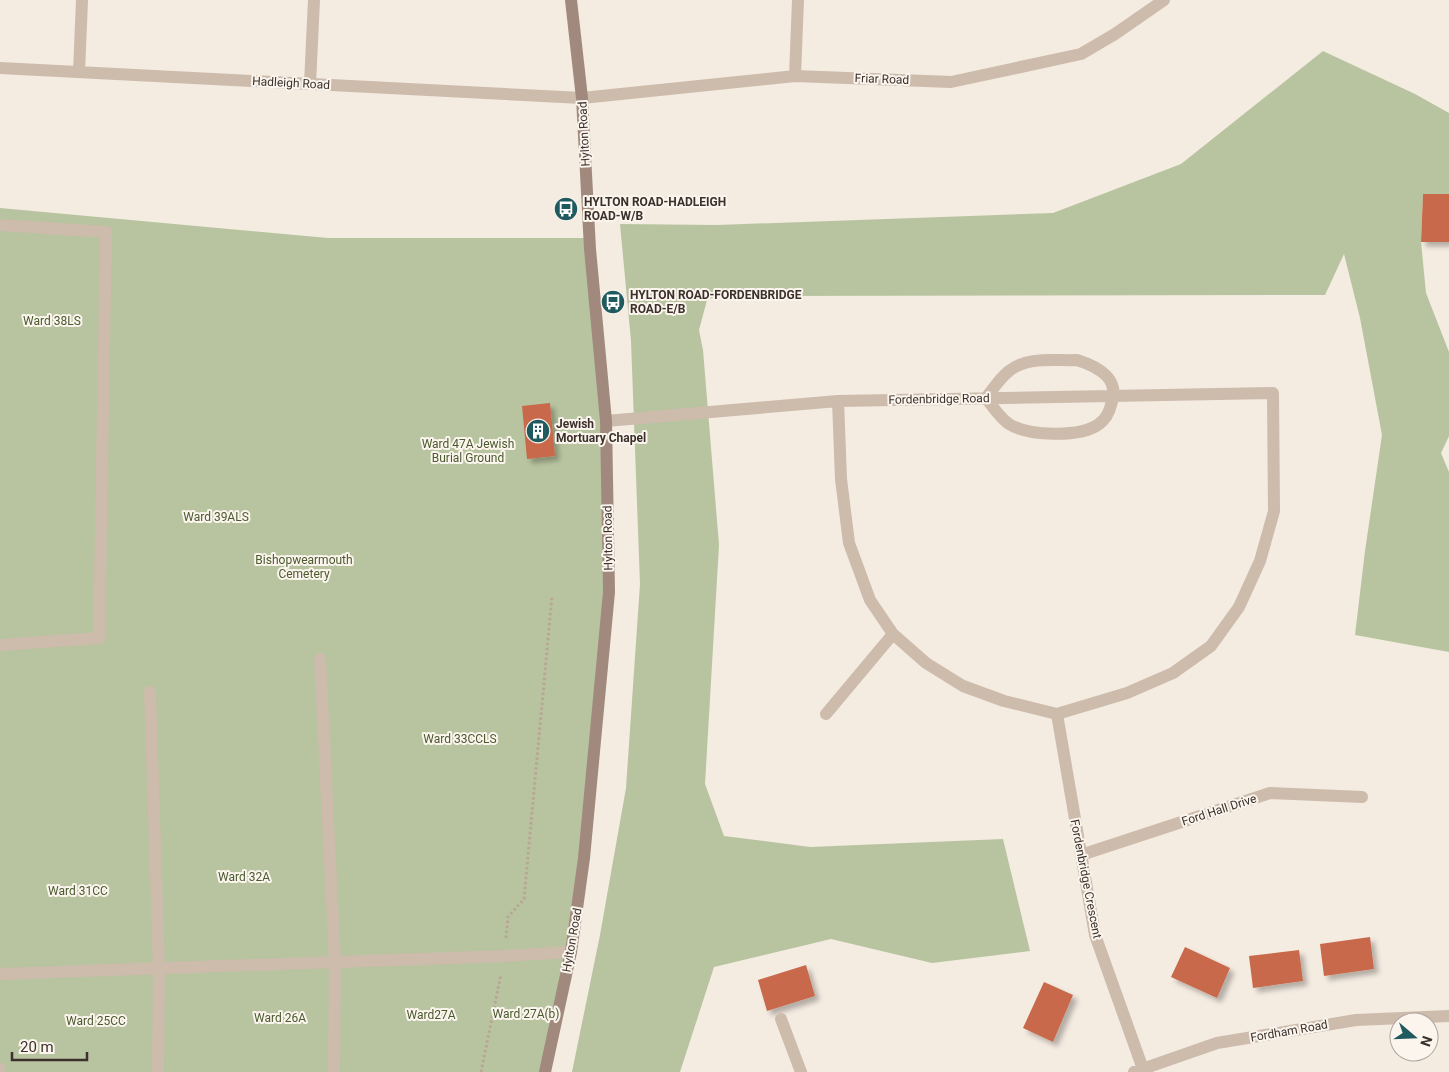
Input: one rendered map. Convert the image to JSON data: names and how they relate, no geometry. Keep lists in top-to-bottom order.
{
  "streets": {
    "street": [
      "Friar Road",
      "Hadleigh Road",
      "Hylton Road",
      "Fordenbridge Road",
      "Ford Hall Drive",
      "Fordenbridge Crescent",
      "Fordham Road"
    ]
  },
  "crossings": [
    ["Friar Road", "Hadleigh Road"],
    ["Friar Road", "Hylton Road"],
    ["Hadleigh Road", "Hylton Road"],
    ["Hylton Road", "Fordenbridge Road"],
    ["Fordenbridge Road", "Fordenbridge Crescent"],
    ["Ford Hall Drive", "Fordenbridge Crescent"],
    ["Fordenbridge Crescent", "Fordham Road"]
  ],
  "parks": [
    "Ward 38LS",
    "Ward 47A Jewish Burial Ground",
    "Ward 39ALS",
    "Bishopwearmouth Cemetery",
    "Ward 33CCLS",
    "Ward 32A",
    "Ward 31CC",
    "Ward 27A(b)",
    "Ward27A",
    "Ward 26A",
    "Ward 25CC"
  ],
  "places": {
    "bus stop": ["HYLTON ROAD-HADLEIGH ROAD-W/B", "HYLTON ROAD-FORDENBRIDGE ROAD-E/B"],
    "building": ["Jewish Mortuary Chapel"]
  },
  "scale_bar": "20 m",
  "north": "right"
}
